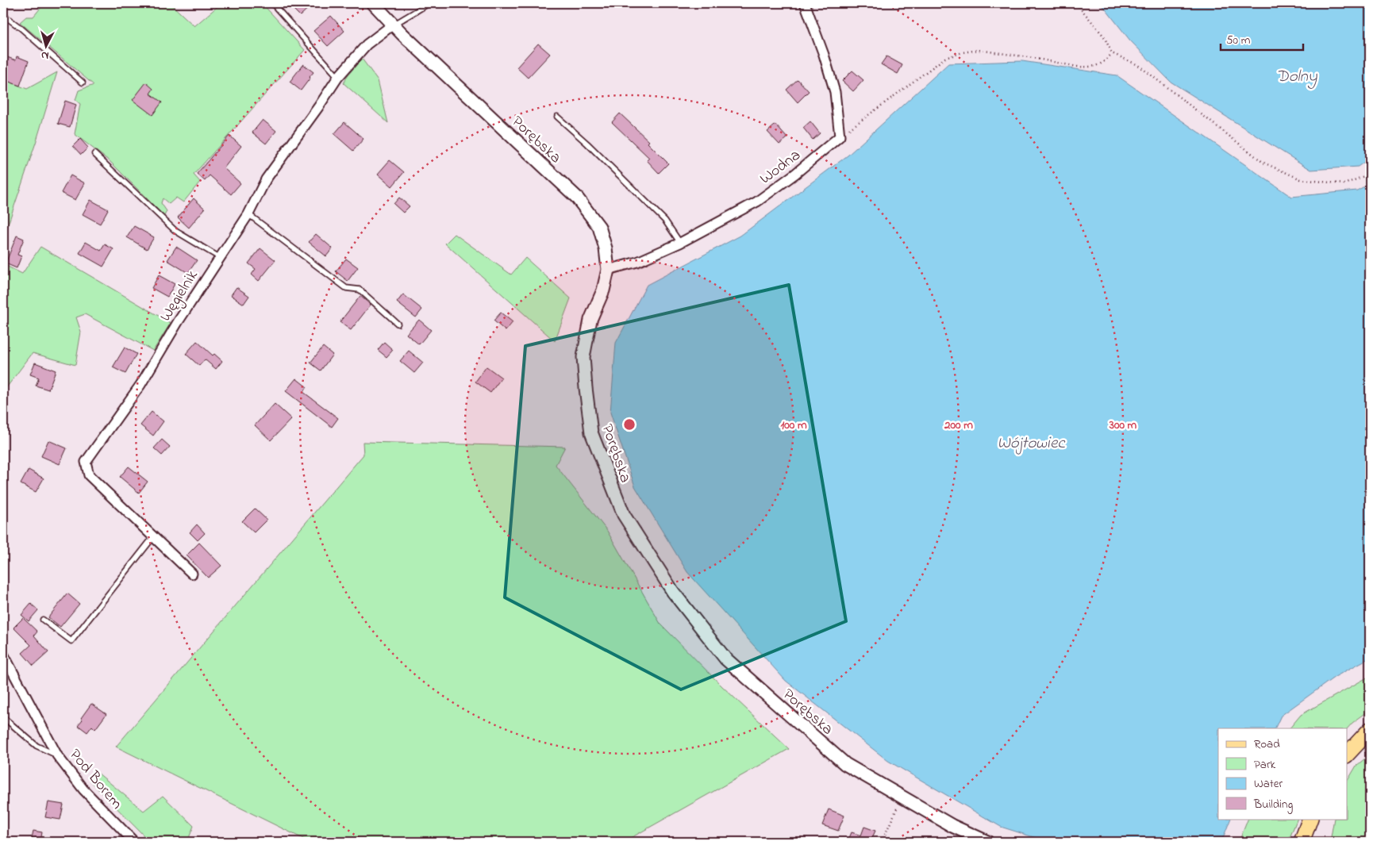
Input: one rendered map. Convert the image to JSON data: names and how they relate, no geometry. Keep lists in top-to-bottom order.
{
  "streets": {
    "street": [
      "Porębska",
      "Wodna",
      "Węgielnik",
      "Pod Borem"
    ]
  },
  "crossings": [
    ["Porębska", "Wodna"],
    ["Porębska", "Węgielnik"]
  ],
  "water": ["Dolny", "Wójtowiec"],
  "legend": [
    "Road",
    "Park",
    "Water",
    "Building"
  ],
  "scale_bar": "50 m",
  "north": "bottom",
  "rings": ["100 m", "200 m", "300 m"]
}
